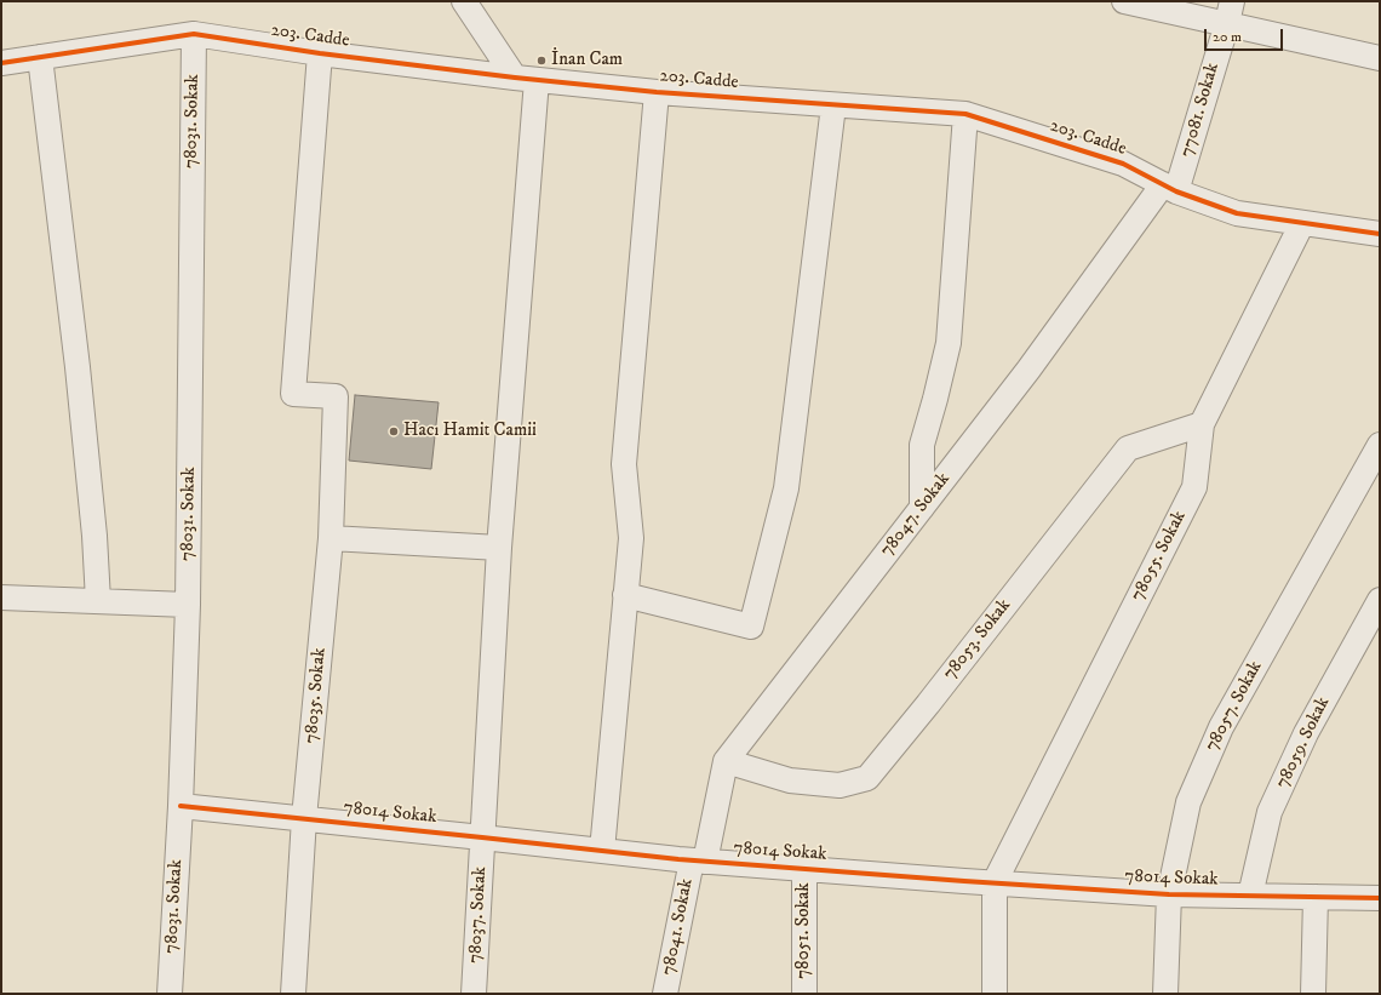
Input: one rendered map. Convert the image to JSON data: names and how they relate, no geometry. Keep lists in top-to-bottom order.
{
  "streets": {
    "street": [
      "203. Cadde",
      "77081. Sokak",
      "78031. Sokak",
      "78047. Sokak",
      "78055. Sokak",
      "78053. Sokak",
      "78035. Sokak",
      "78057. Sokak",
      "78059. Sokak",
      "78014 Sokak",
      "78037. Sokak",
      "78041. Sokak",
      "78051. Sokak"
    ]
  },
  "crossings": [
    ["203. Cadde", "77081. Sokak"],
    ["203. Cadde", "78031. Sokak"],
    ["203. Cadde", "78047. Sokak"],
    ["203. Cadde", "78055. Sokak"],
    ["203. Cadde", "78035. Sokak"],
    ["203. Cadde", "78037. Sokak"],
    ["77081. Sokak", "78047. Sokak"],
    ["78031. Sokak", "78014 Sokak"],
    ["78047. Sokak", "78053. Sokak"],
    ["78047. Sokak", "78014 Sokak"],
    ["78047. Sokak", "78041. Sokak"],
    ["78055. Sokak", "78053. Sokak"],
    ["78055. Sokak", "78014 Sokak"],
    ["78035. Sokak", "78014 Sokak"],
    ["78057. Sokak", "78014 Sokak"],
    ["78059. Sokak", "78014 Sokak"],
    ["78014 Sokak", "78037. Sokak"],
    ["78014 Sokak", "78041. Sokak"],
    ["78014 Sokak", "78051. Sokak"]
  ],
  "places": ["İnan Cam", "Hacı Hamit Camii"],
  "scale_bar": "20 m"
}
